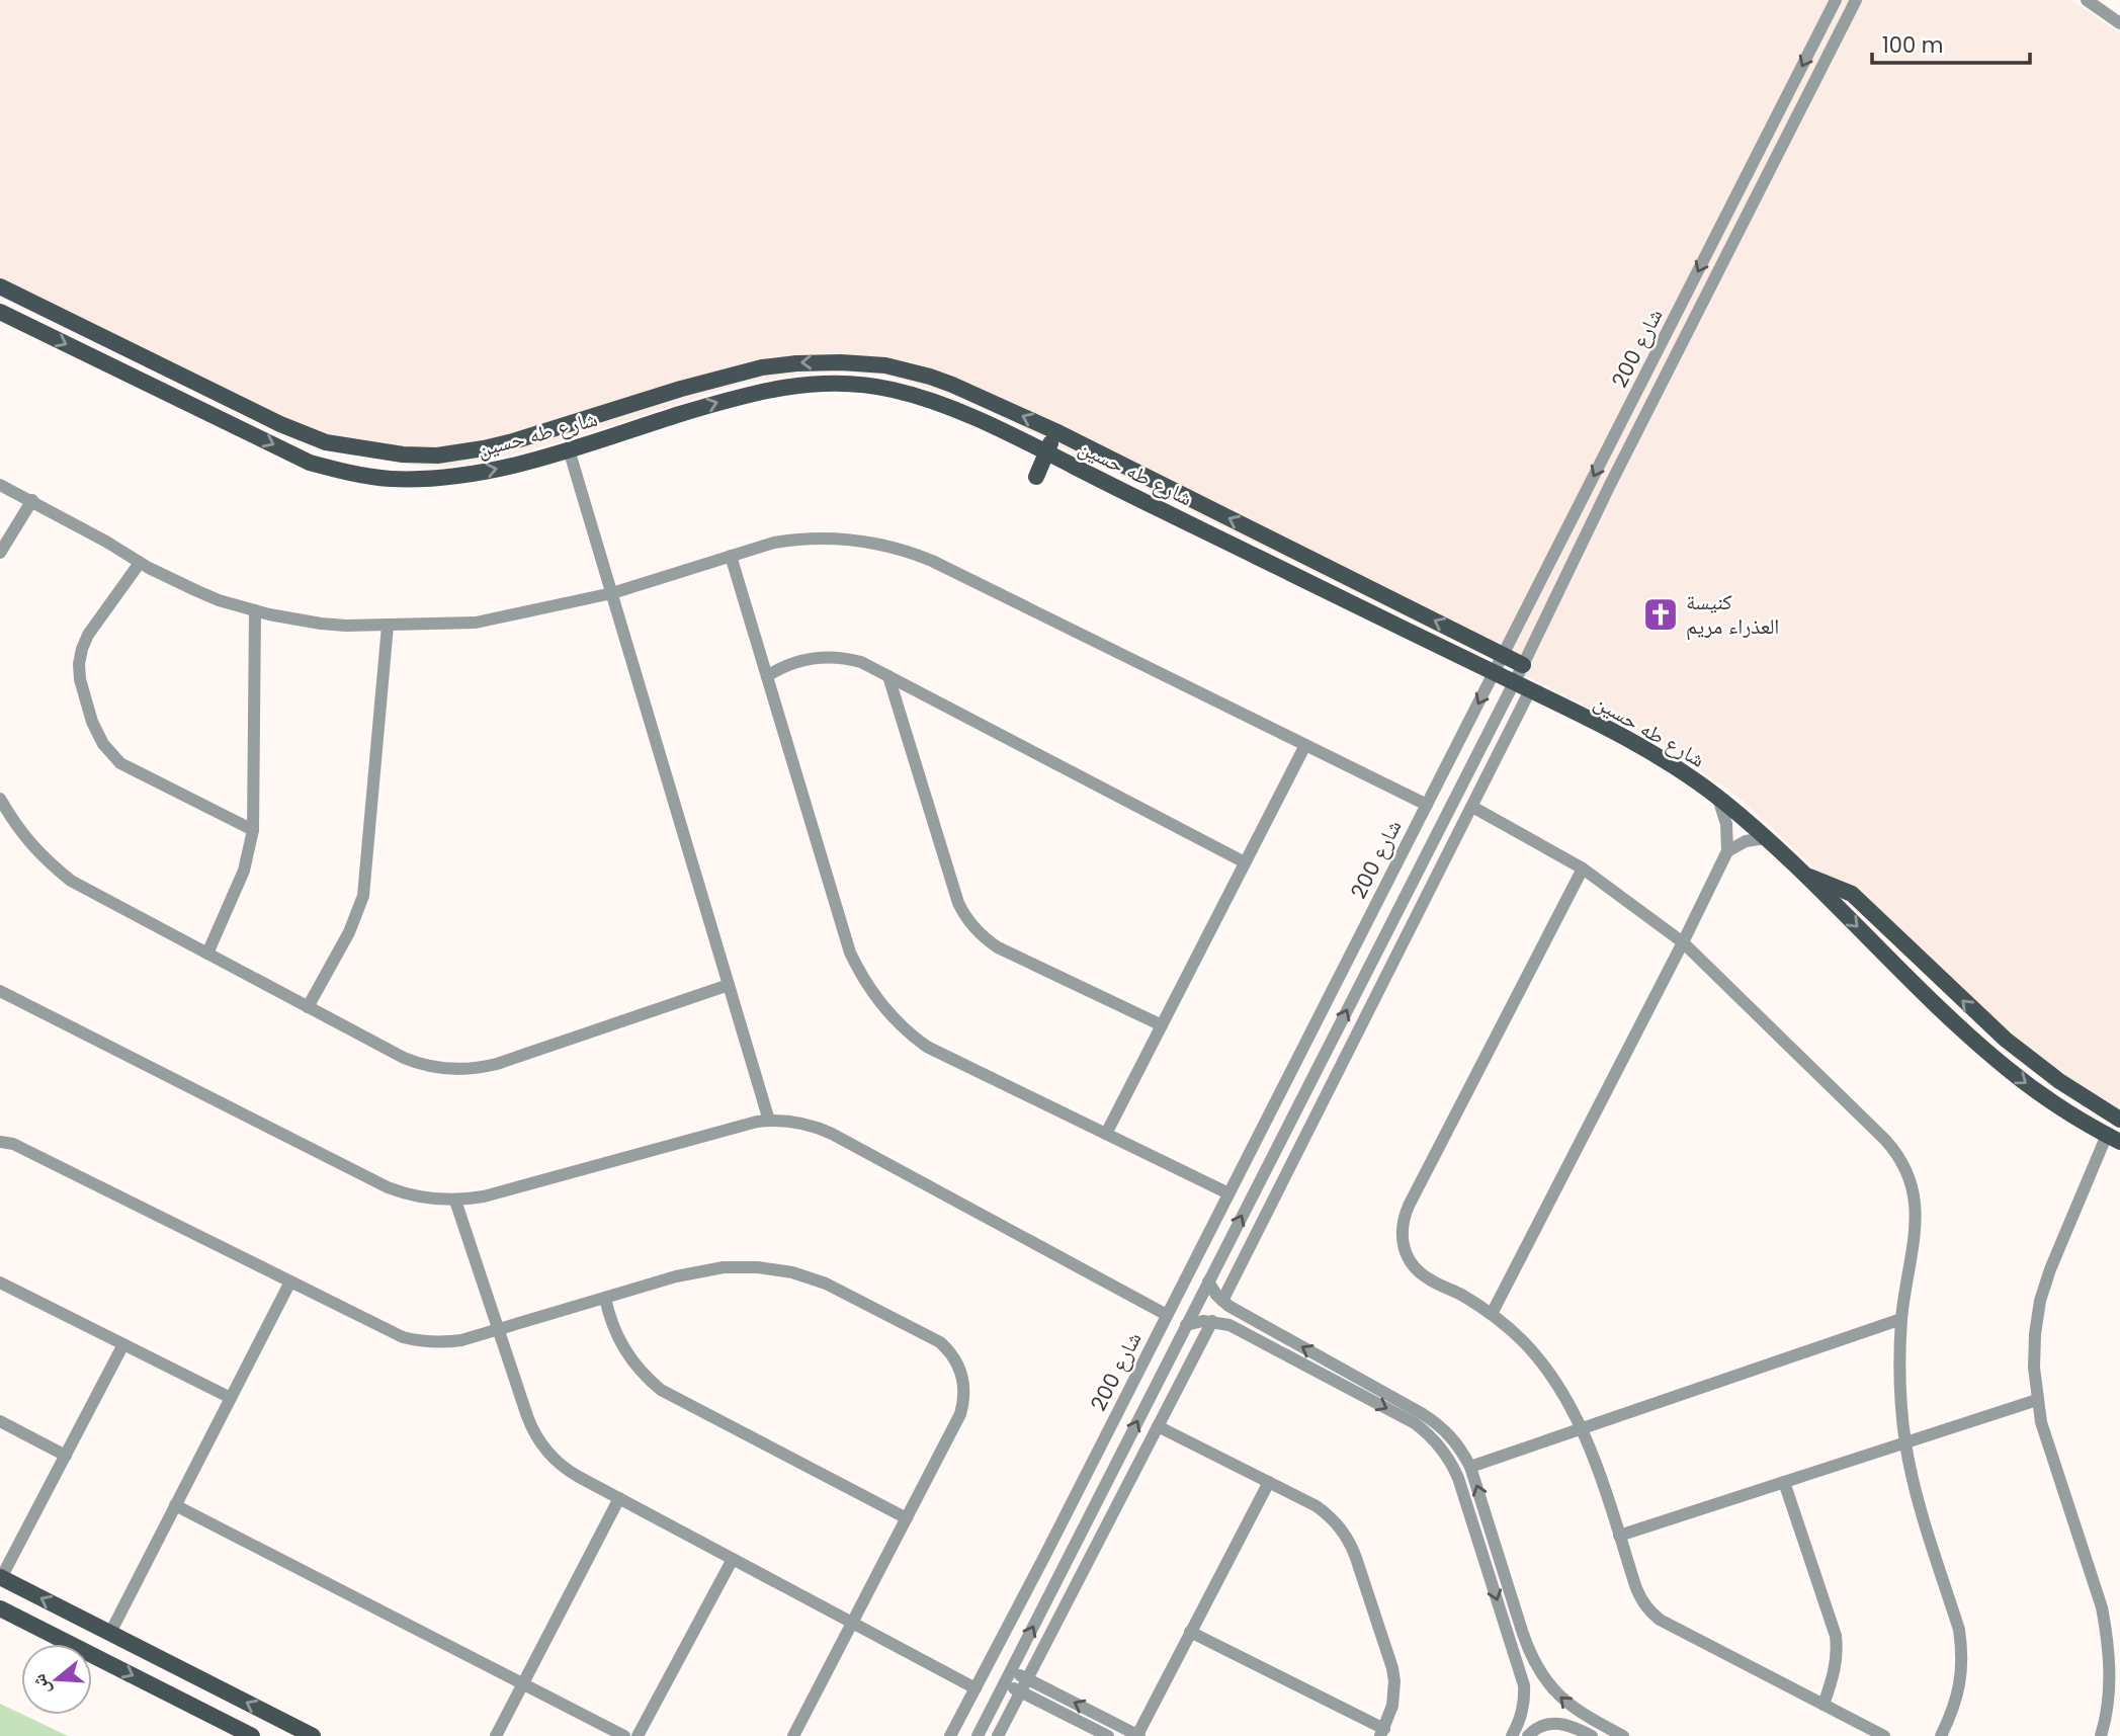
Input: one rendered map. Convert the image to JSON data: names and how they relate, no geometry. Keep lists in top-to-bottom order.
{
  "streets": {
    "main road": ["شارع طه حسين"],
    "street": ["شارع 200"]
  },
  "crossings": [
    ["شارع 200", "شارع طه حسين"]
  ],
  "places": {
    "church": ["كنيسة العذراء مريم"]
  },
  "scale_bar": "100 m",
  "north": "left"
}
